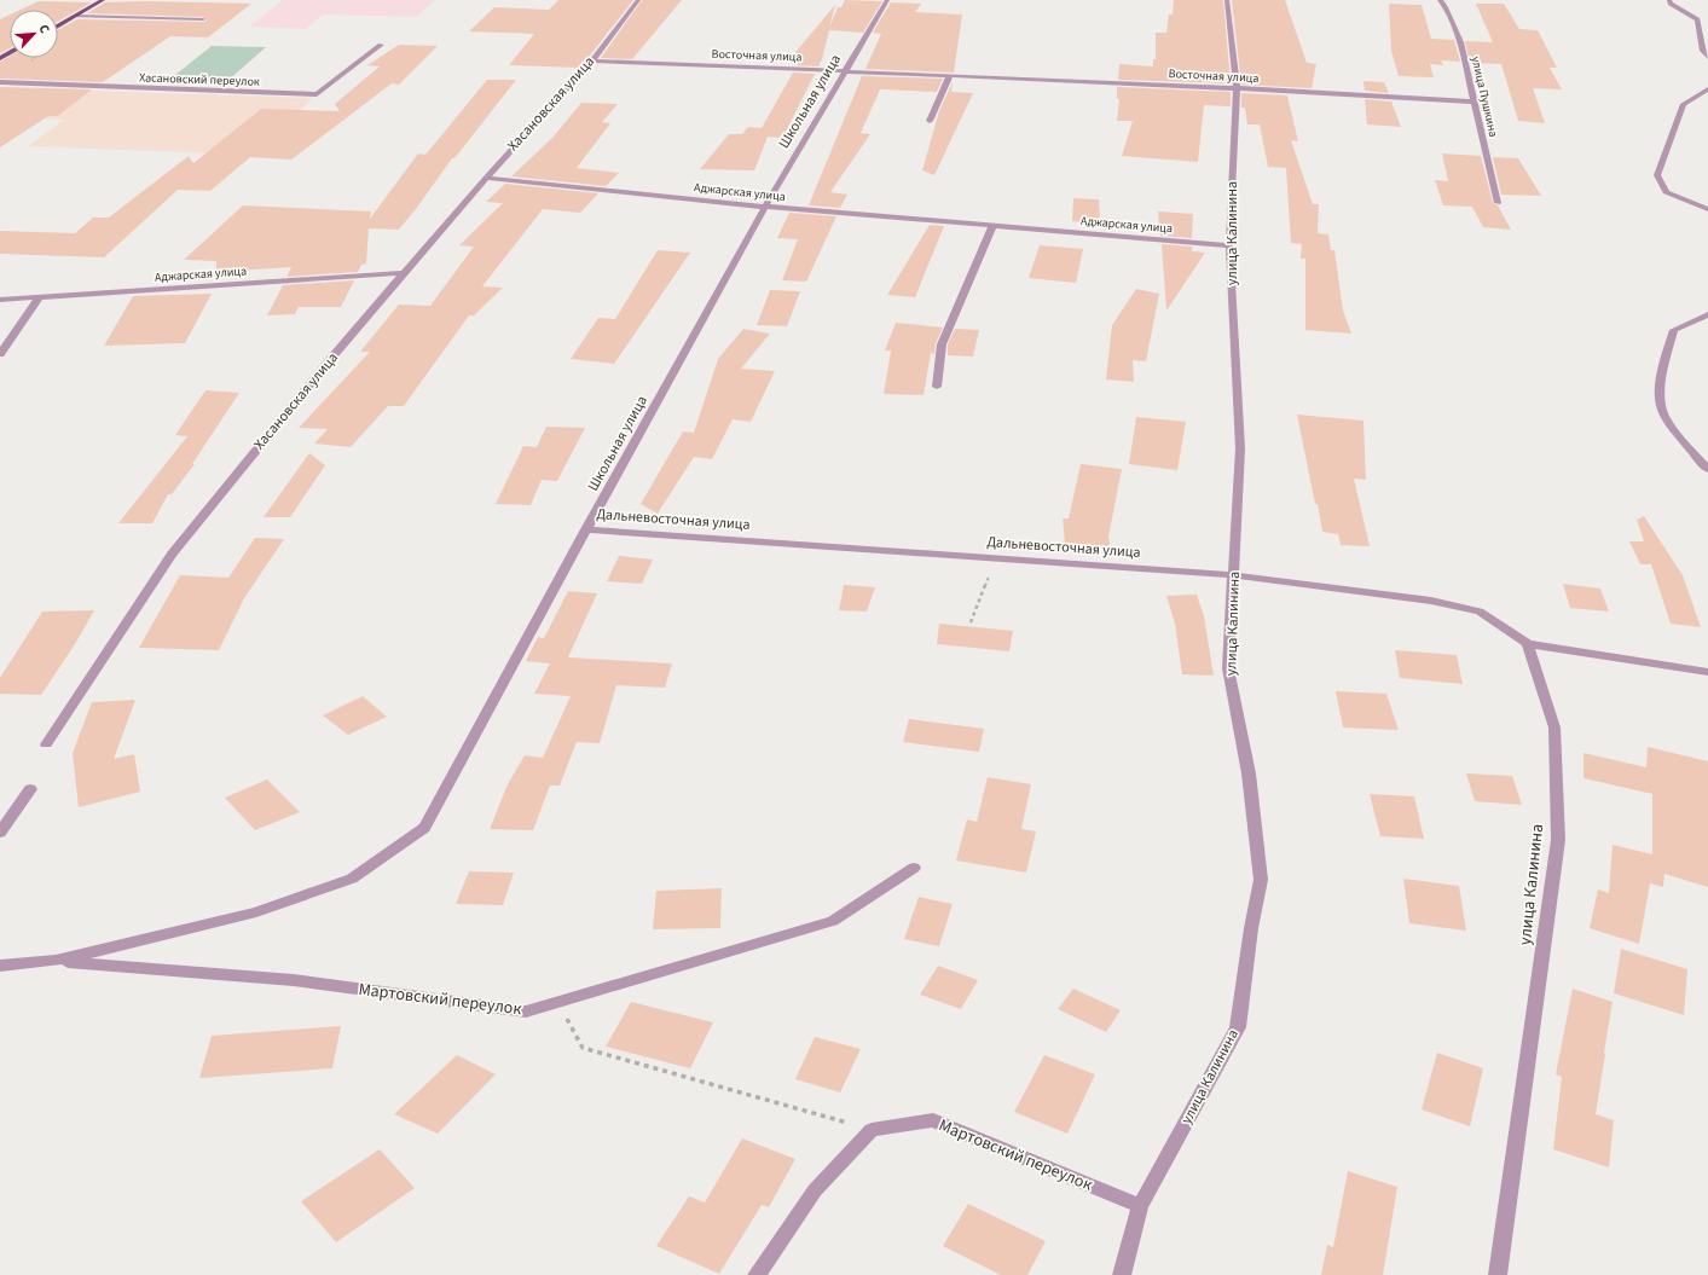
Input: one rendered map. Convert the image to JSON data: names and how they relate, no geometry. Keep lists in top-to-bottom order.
{
  "streets": {
    "street": [
      "Восточная улица",
      "Хасановский переулок",
      "улица Пушкина",
      "Школьная улица",
      "Хасановская улица",
      "Аджарская улица",
      "улица Калинина",
      "Дальневосточная улица",
      "Мартовский переулок"
    ]
  },
  "crossings": [
    ["Восточная улица", "улица Пушкина"],
    ["Восточная улица", "Школьная улица"],
    ["Восточная улица", "Хасановская улица"],
    ["Восточная улица", "улица Калинина"],
    ["Школьная улица", "Аджарская улица"],
    ["Школьная улица", "Дальневосточная улица"],
    ["Школьная улица", "Мартовский переулок"],
    ["Хасановская улица", "Аджарская улица"],
    ["Аджарская улица", "улица Калинина"],
    ["улица Калинина", "Дальневосточная улица"],
    ["улица Калинина", "Мартовский переулок"]
  ],
  "north": "top right"
}
